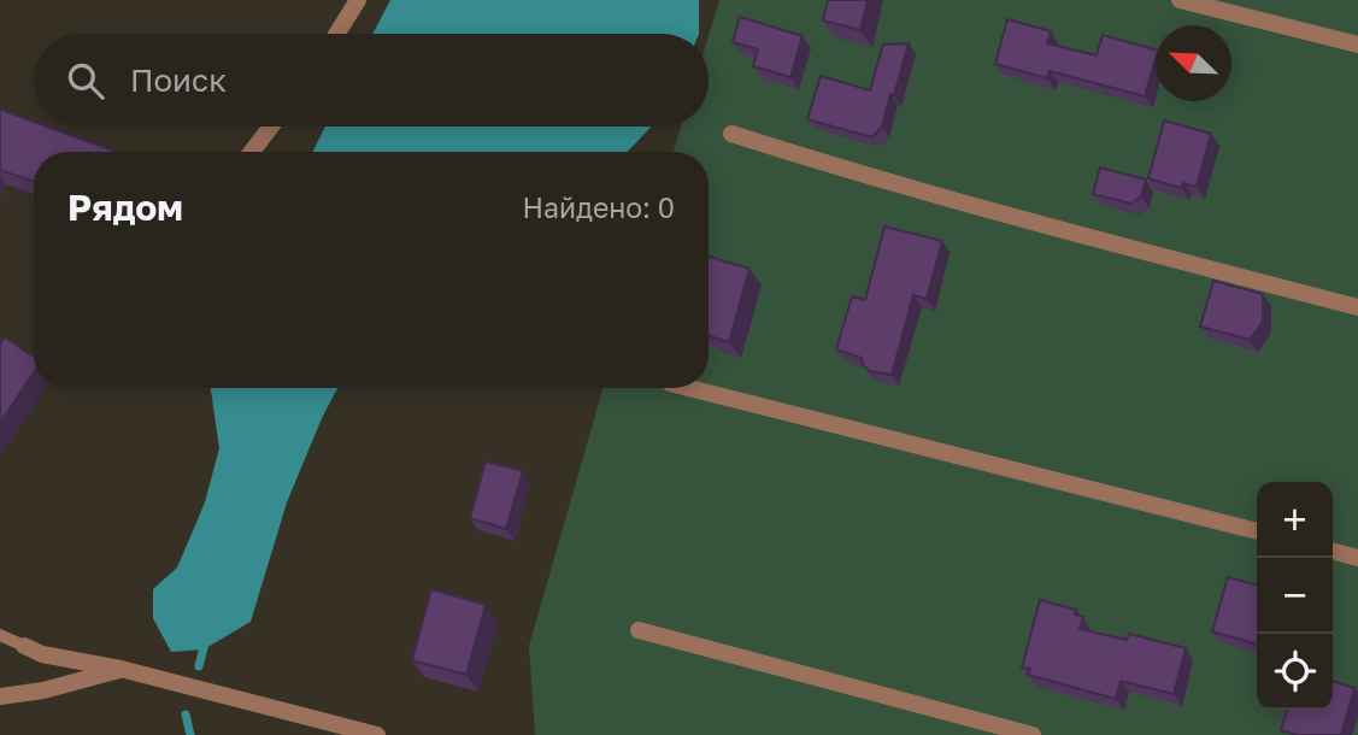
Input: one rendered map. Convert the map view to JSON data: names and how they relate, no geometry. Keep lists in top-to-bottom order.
{
  "north": "top left",
  "page": {
    "search": "Поиск",
    "heading": ["Рядом", "Найдено: 0"],
    "map_buttons": ["+", "−"]
  }
}
